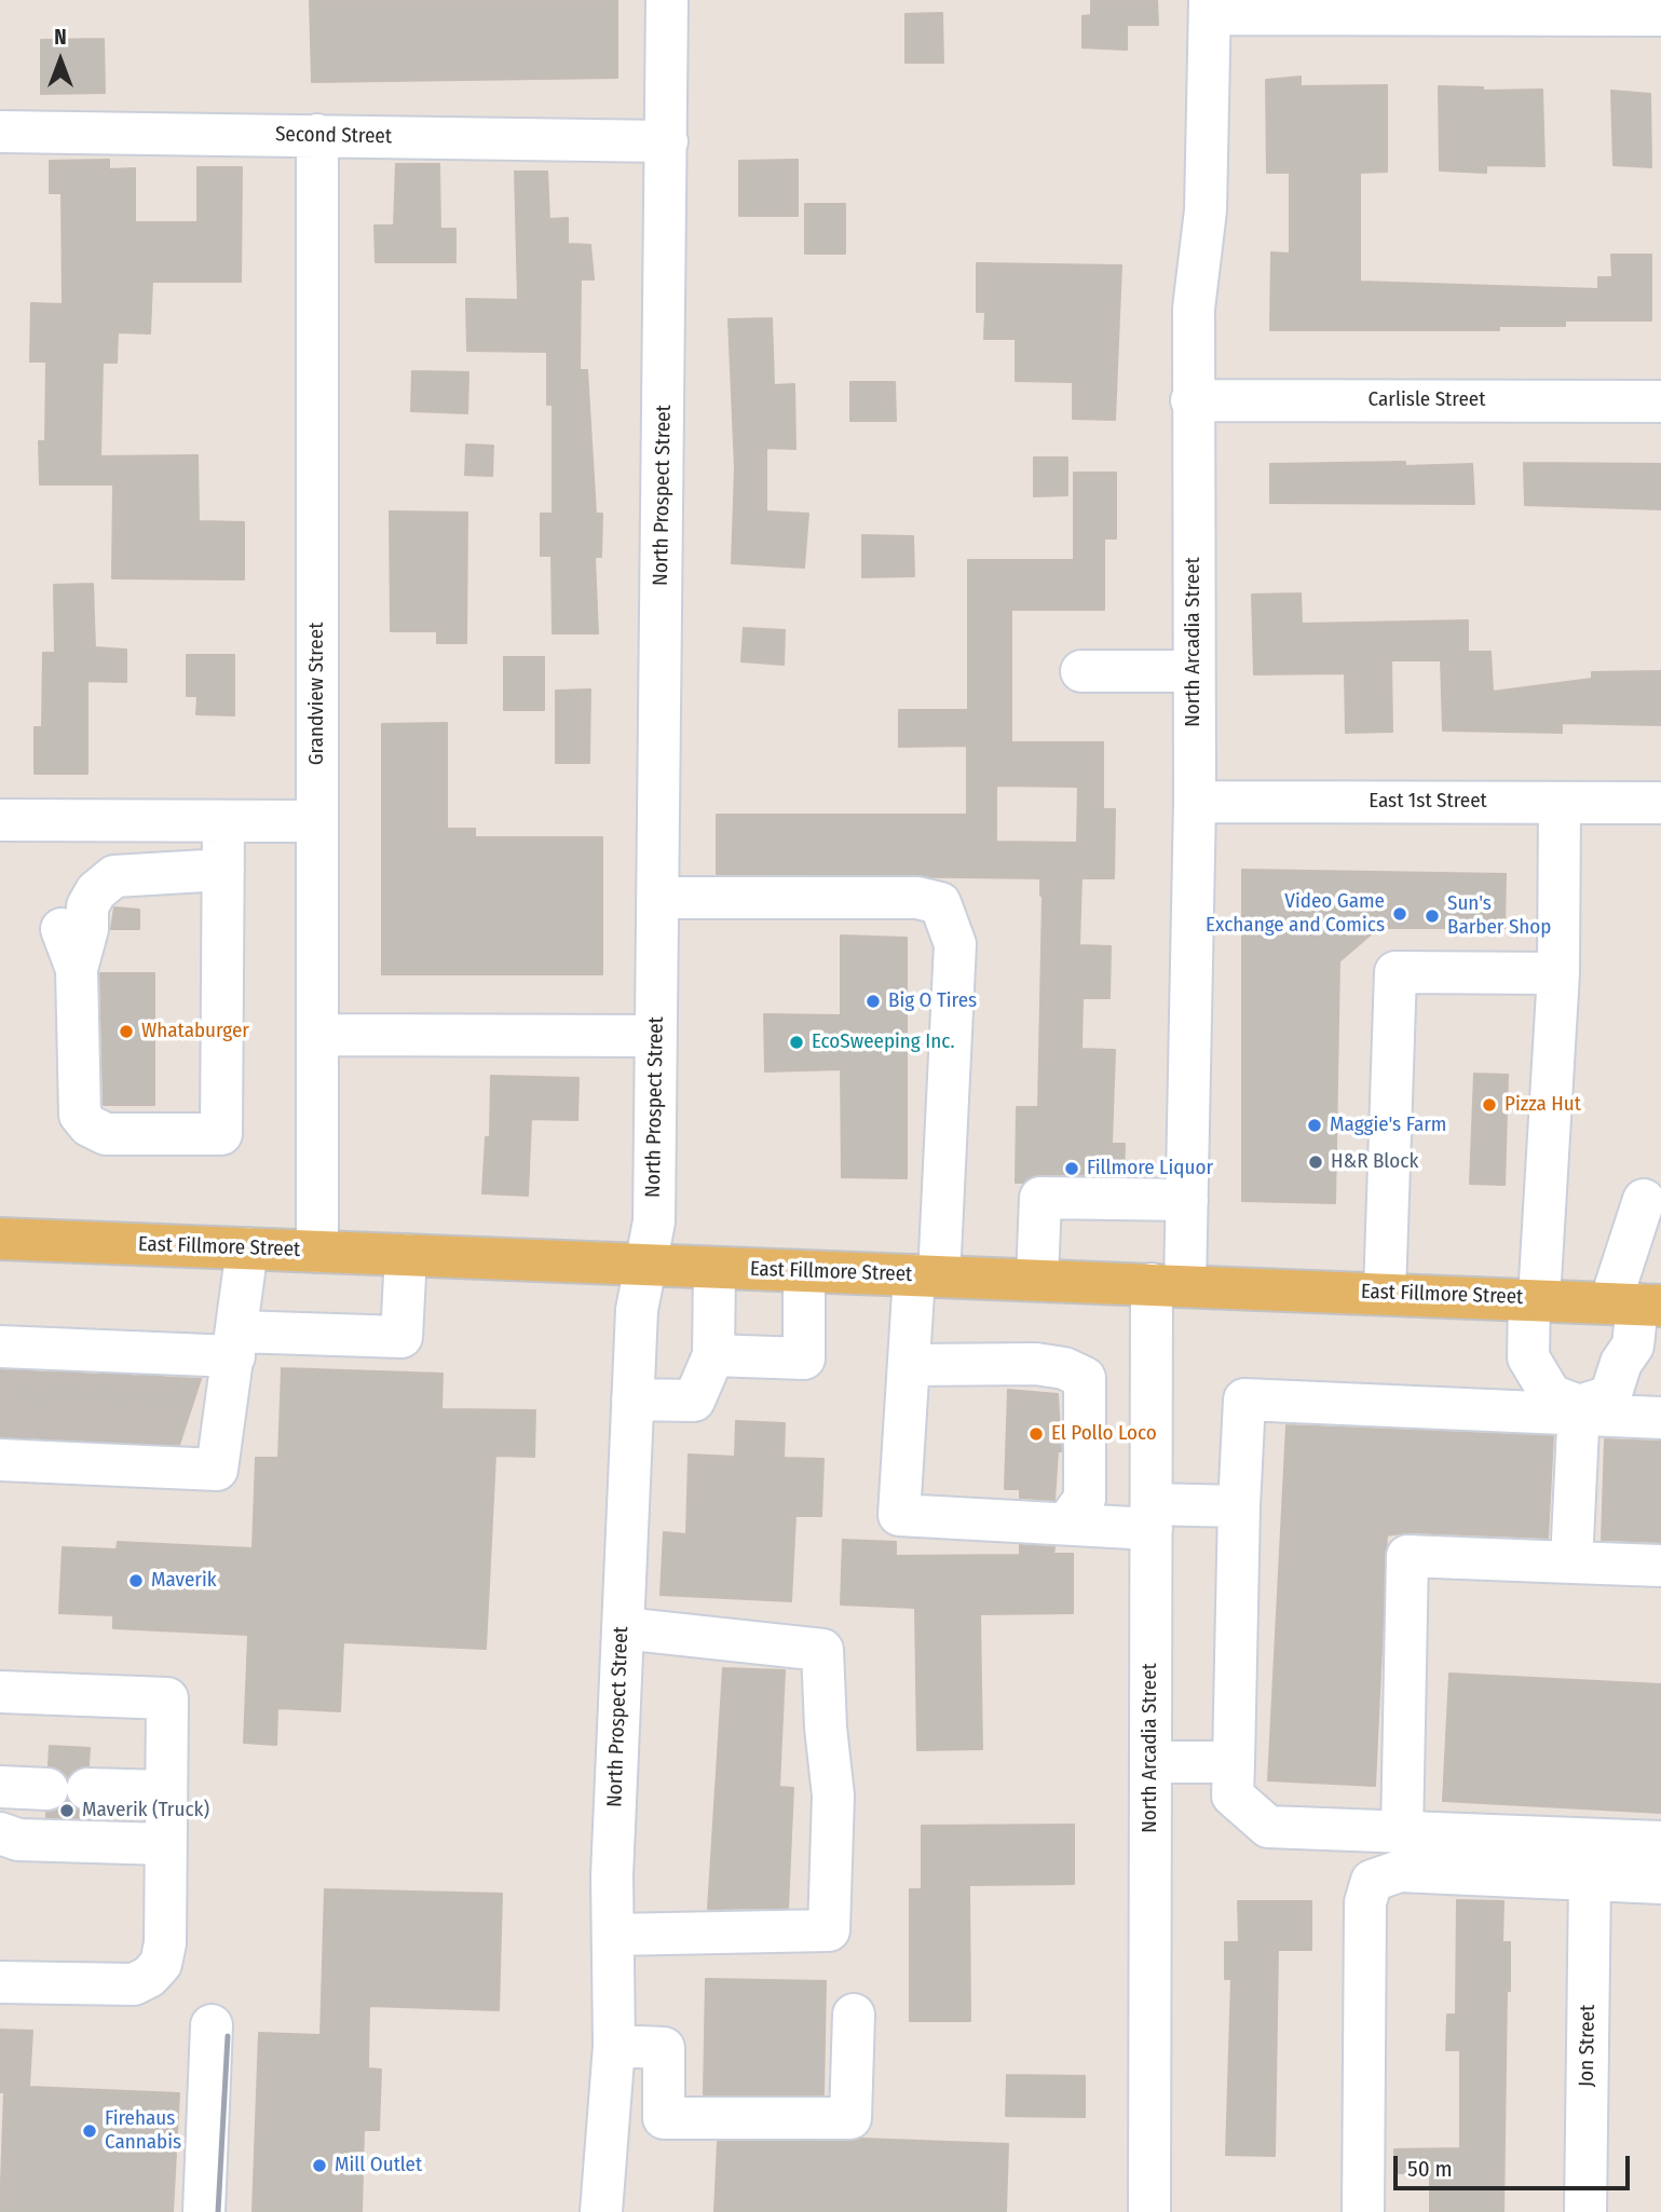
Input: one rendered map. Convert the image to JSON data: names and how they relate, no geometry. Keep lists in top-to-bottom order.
{
  "streets": {
    "main road": ["East Fillmore Street"],
    "street": [
      "Second Street",
      "Carlisle Street",
      "North Prospect Street",
      "North Arcadia Street",
      "Grandview Street",
      "East 1st Street",
      "Jon Street"
    ]
  },
  "crossings": [
    ["Second Street", "North Prospect Street"],
    ["Second Street", "Grandview Street"],
    ["Carlisle Street", "North Arcadia Street"],
    ["North Prospect Street", "East Fillmore Street"],
    ["North Arcadia Street", "East 1st Street"],
    ["North Arcadia Street", "East Fillmore Street"],
    ["Grandview Street", "East Fillmore Street"]
  ],
  "places": [
    "Video Game Exchange and Comics",
    "Sun's Barber Shop",
    "Big O Tires",
    "Whataburger",
    "EcoSweeping Inc.",
    "Pizza Hut",
    "Maggie's Farm",
    "H&R Block",
    "Fillmore Liquor",
    "El Pollo Loco",
    "Maverik",
    "Maverik (Truck)",
    "Firehaus Cannabis",
    "Mill Outlet"
  ],
  "scale_bar": "50 m",
  "north": "top"
}
